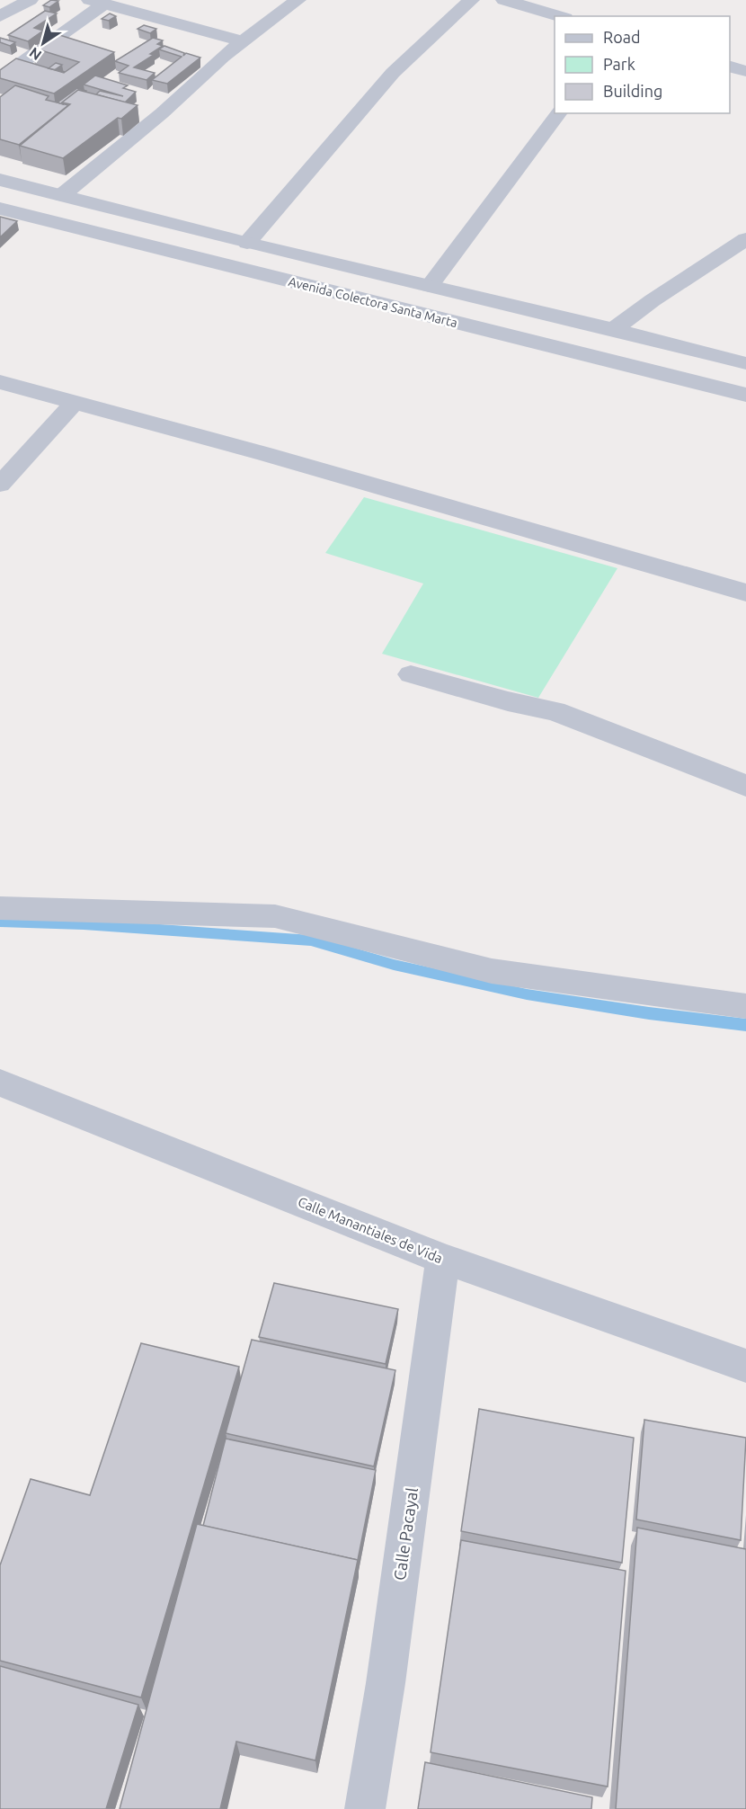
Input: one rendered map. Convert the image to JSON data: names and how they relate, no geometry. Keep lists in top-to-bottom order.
{
  "streets": {
    "street": ["Avenida Colectora Santa Marta", "Calle Manantiales de Vida", "Calle Pacayal"]
  },
  "crossings": [
    ["Calle Manantiales de Vida", "Calle Pacayal"]
  ],
  "legend": ["Road", "Park", "Building"],
  "north": "bottom left"
}
